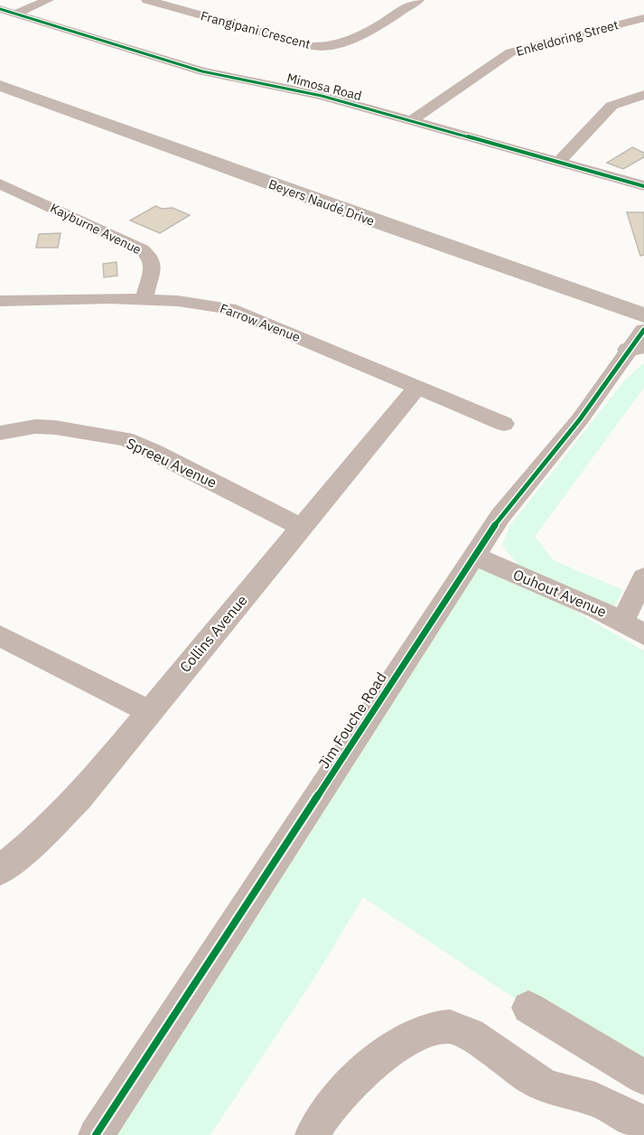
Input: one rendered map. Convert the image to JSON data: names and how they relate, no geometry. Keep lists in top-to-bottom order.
{
  "streets": {
    "main road": ["Beyers Naudé Drive"],
    "street": [
      "Frangipani Crescent",
      "Enkeldoring Street",
      "Mimosa Road",
      "Kayburne Avenue",
      "Farrow Avenue",
      "Spreeu Avenue",
      "Ouhout Avenue",
      "Collins Avenue",
      "Jim Fouche Road"
    ]
  },
  "crossings": [
    ["Enkeldoring Street", "Mimosa Road"],
    ["Kayburne Avenue", "Farrow Avenue"],
    ["Farrow Avenue", "Collins Avenue"],
    ["Spreeu Avenue", "Collins Avenue"],
    ["Ouhout Avenue", "Jim Fouche Road"]
  ]
}
